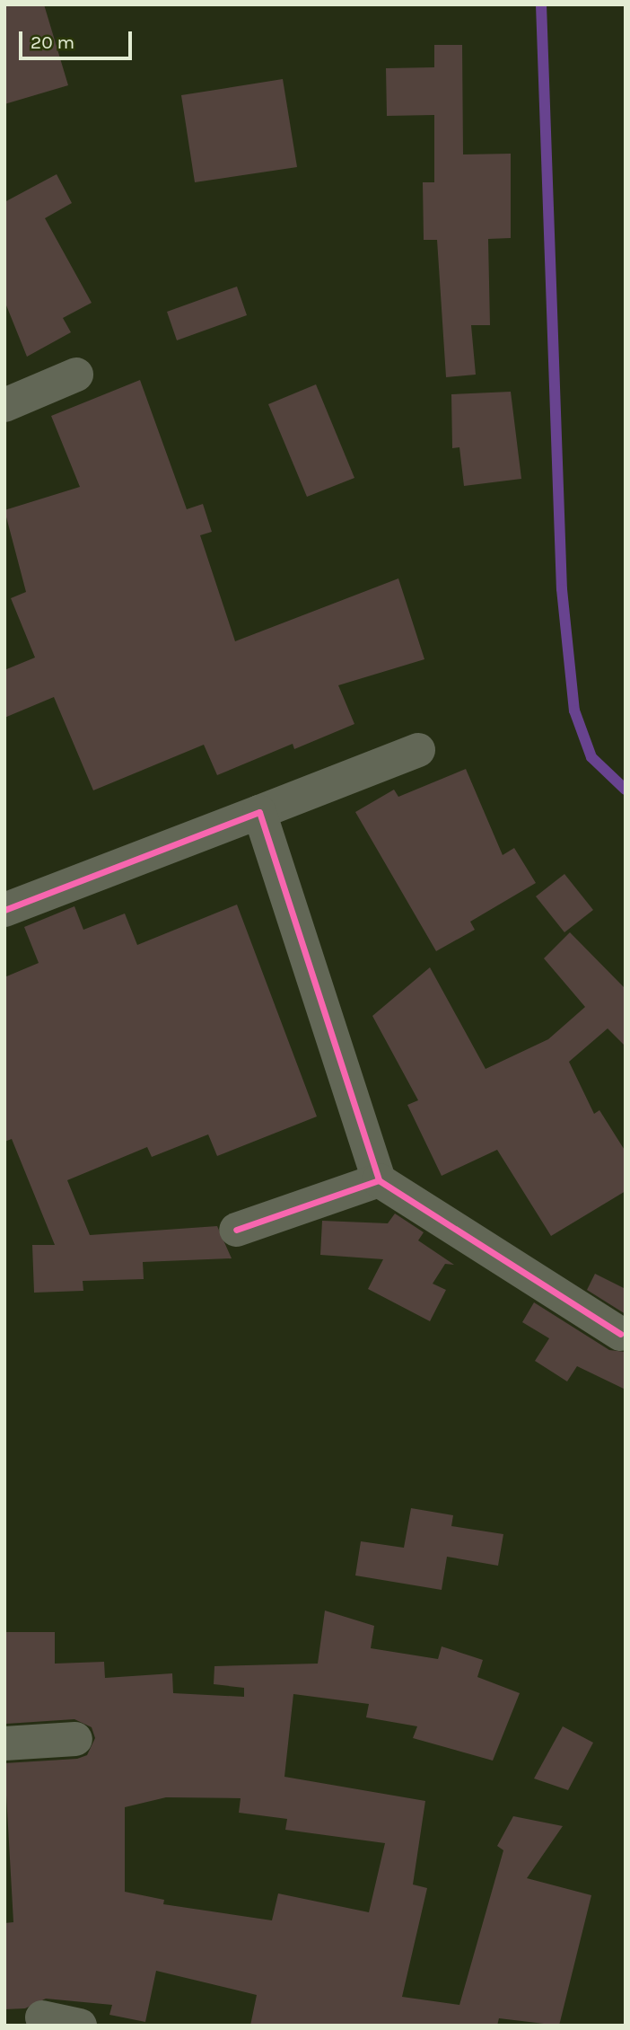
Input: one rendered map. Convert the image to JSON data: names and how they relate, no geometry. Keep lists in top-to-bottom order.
{
  "scale_bar": "20 m"
}
